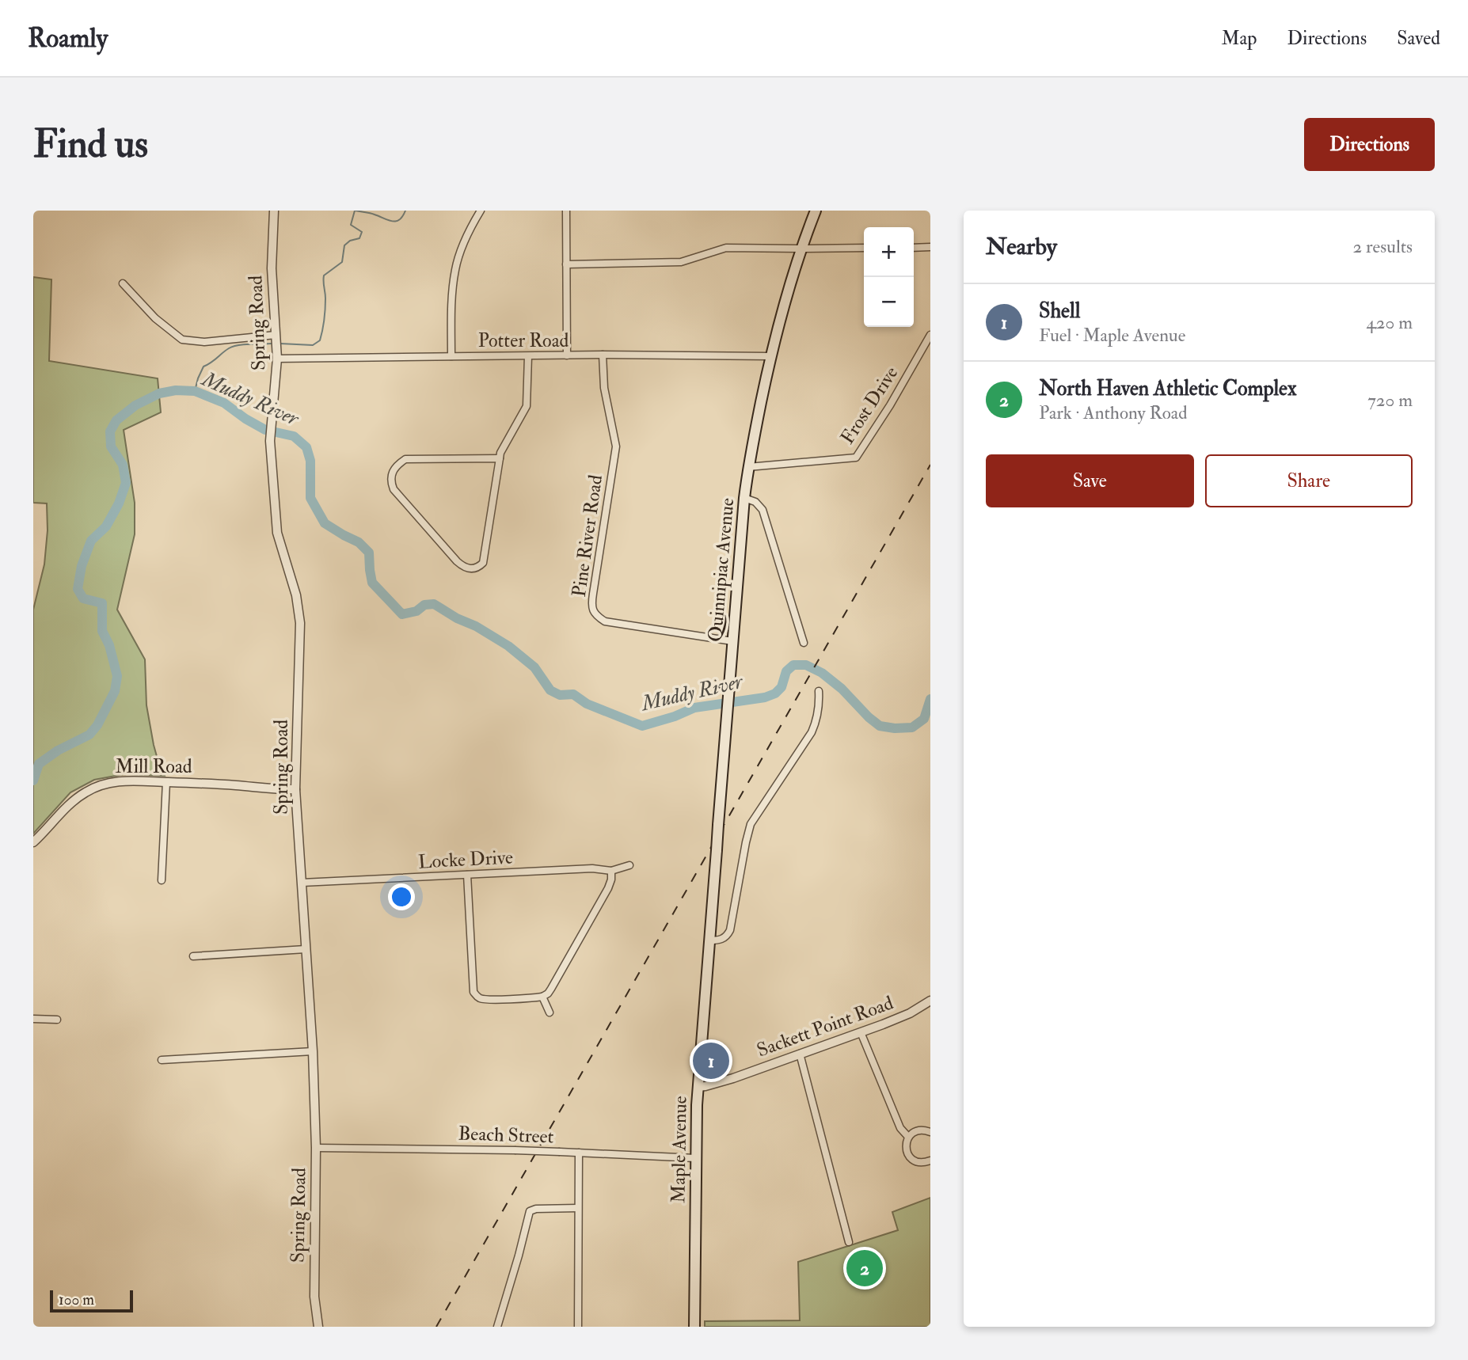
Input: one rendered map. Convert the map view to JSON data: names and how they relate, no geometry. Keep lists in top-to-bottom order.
{
  "streets": {
    "main road": ["Quinnipiac Avenue", "Maple Avenue"],
    "street": [
      "Spring Road",
      "Potter Road",
      "Frost Drive",
      "Pine River Road",
      "Mill Road",
      "Locke Drive",
      "Sackett Point Road",
      "Beach Street"
    ]
  },
  "crossings": [
    ["Spring Road", "Potter Road"],
    ["Spring Road", "Mill Road"],
    ["Spring Road", "Locke Drive"],
    ["Spring Road", "Beach Street"],
    ["Potter Road", "Pine River Road"],
    ["Potter Road", "Quinnipiac Avenue"],
    ["Frost Drive", "Quinnipiac Avenue"],
    ["Pine River Road", "Quinnipiac Avenue"],
    ["Quinnipiac Avenue", "Maple Avenue"],
    ["Sackett Point Road", "Maple Avenue"],
    ["Beach Street", "Maple Avenue"]
  ],
  "water": ["Muddy River"],
  "scale_bar": "100 m",
  "page": {
    "header": "Roamly",
    "nav": ["Map", "Directions", "Saved"],
    "buttons": [
      "Directions",
      ["Save", "Share"]
    ],
    "title": "Find us",
    "heading": ["Nearby", "2 results"],
    "map_buttons": ["+", "−"],
    "list": [
      {
        "mark": "1",
        "name": "Shell",
        "note": "Fuel · Maple Avenue",
        "value": "420 m"
      },
      {
        "mark": "2",
        "name": "North Haven Athletic Complex",
        "note": "Park · Anthony Road",
        "value": "720 m"
      }
    ],
    "pins": ["1", "2"],
    "scale": "100 m"
  }
}
